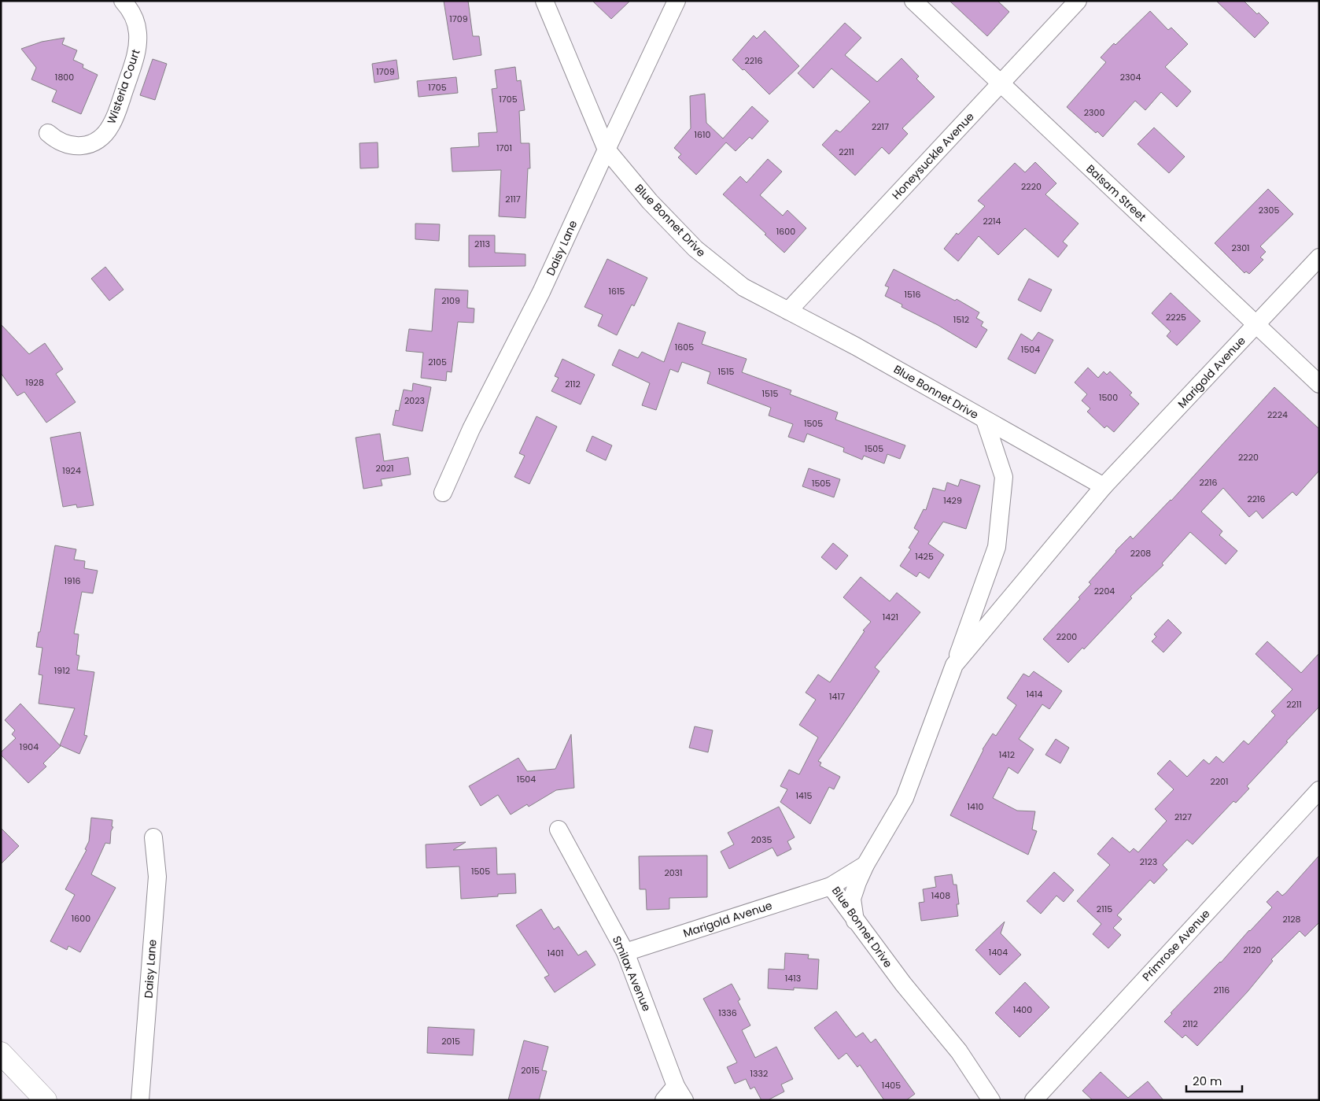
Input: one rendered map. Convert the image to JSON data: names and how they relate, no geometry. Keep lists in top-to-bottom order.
{
  "streets": {
    "street": [
      "Wisteria Court",
      "Honeysuckle Avenue",
      "Balsam Street",
      "Blue Bonnet Drive",
      "Daisy Lane",
      "Marigold Avenue",
      "Primrose Avenue",
      "Smilax Avenue"
    ]
  },
  "crossings": [
    ["Honeysuckle Avenue", "Balsam Street"],
    ["Honeysuckle Avenue", "Blue Bonnet Drive"],
    ["Balsam Street", "Marigold Avenue"],
    ["Blue Bonnet Drive", "Daisy Lane"],
    ["Blue Bonnet Drive", "Marigold Avenue"],
    ["Marigold Avenue", "Smilax Avenue"]
  ],
  "house_numbers": [
    "1709",
    "2216",
    "1709",
    "1800",
    "2304",
    "1705",
    "1705",
    "2300",
    "2217",
    "1610",
    "1701",
    "2211",
    "2220",
    "2117",
    "2305",
    "2214",
    "1600",
    "2113",
    "2301",
    "1615",
    "1516",
    "2109",
    "2225",
    "1512",
    "1605",
    "1504",
    "2105",
    "1515",
    "1928",
    "2112",
    "1515",
    "1500",
    "2023",
    "2224",
    "1505",
    "1505",
    "2220",
    "2021",
    "1924",
    "2216",
    "1505",
    "2216",
    "1429",
    "2208",
    "1425",
    "1916",
    "2204",
    "1421",
    "2200",
    "1912",
    "1414",
    "1417",
    "2211",
    "1904",
    "1412",
    "1504",
    "2201",
    "1415",
    "1410",
    "2127",
    "2035",
    "2123",
    "1505",
    "2031",
    "1408",
    "2115",
    "1600",
    "2128",
    "2120",
    "1404",
    "1401",
    "1413",
    "2116",
    "1400",
    "1336",
    "2112",
    "2015",
    "2015",
    "1332",
    "1405"
  ],
  "scale_bar": "20 m"
}
